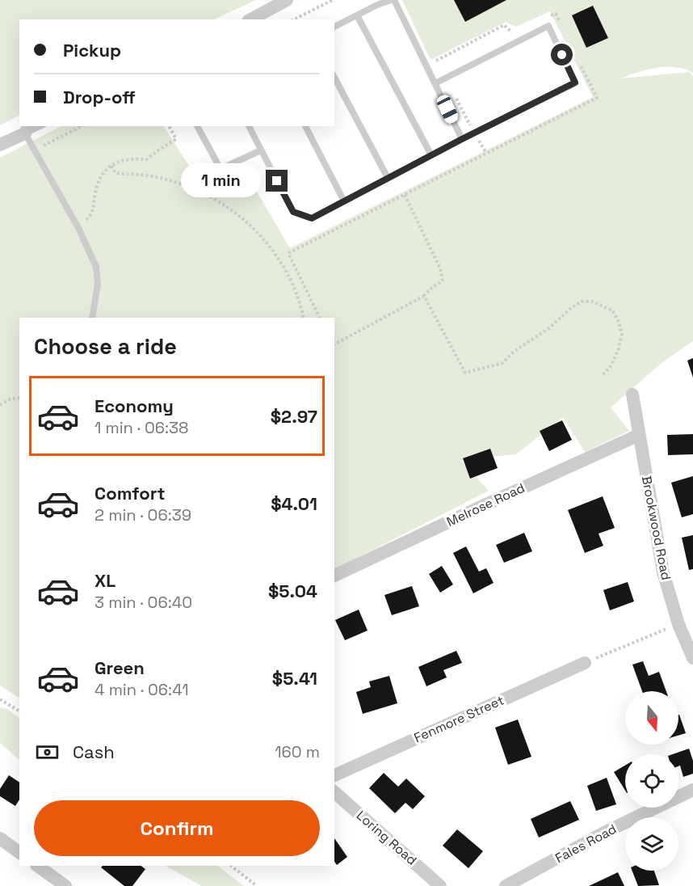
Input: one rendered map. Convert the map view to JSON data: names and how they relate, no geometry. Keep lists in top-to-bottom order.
{
  "streets": {
    "street": [
      "Melrose Road",
      "Brookwood Road",
      "Fenmore Street",
      "Loring Road",
      "Fales Road"
    ]
  },
  "crossings": [
    ["Melrose Road", "Brookwood Road"]
  ],
  "north": "bottom",
  "page": {
    "banner": ["Pickup", "Drop-off"],
    "bubble": "1 min",
    "heading": "Choose a ride",
    "list": [
      {
        "name": "Economy",
        "note": "1 min · 06:38",
        "value": "$2.97"
      },
      {
        "name": "Comfort",
        "note": "2 min · 06:39",
        "value": "$4.01"
      },
      {
        "name": "XL",
        "note": "3 min · 06:40",
        "value": "$5.04"
      },
      {
        "name": "Green",
        "note": "4 min · 06:41",
        "value": "$5.41"
      }
    ],
    "pay": ["Cash", "160 m"],
    "buttons": "Confirm"
  }
}
